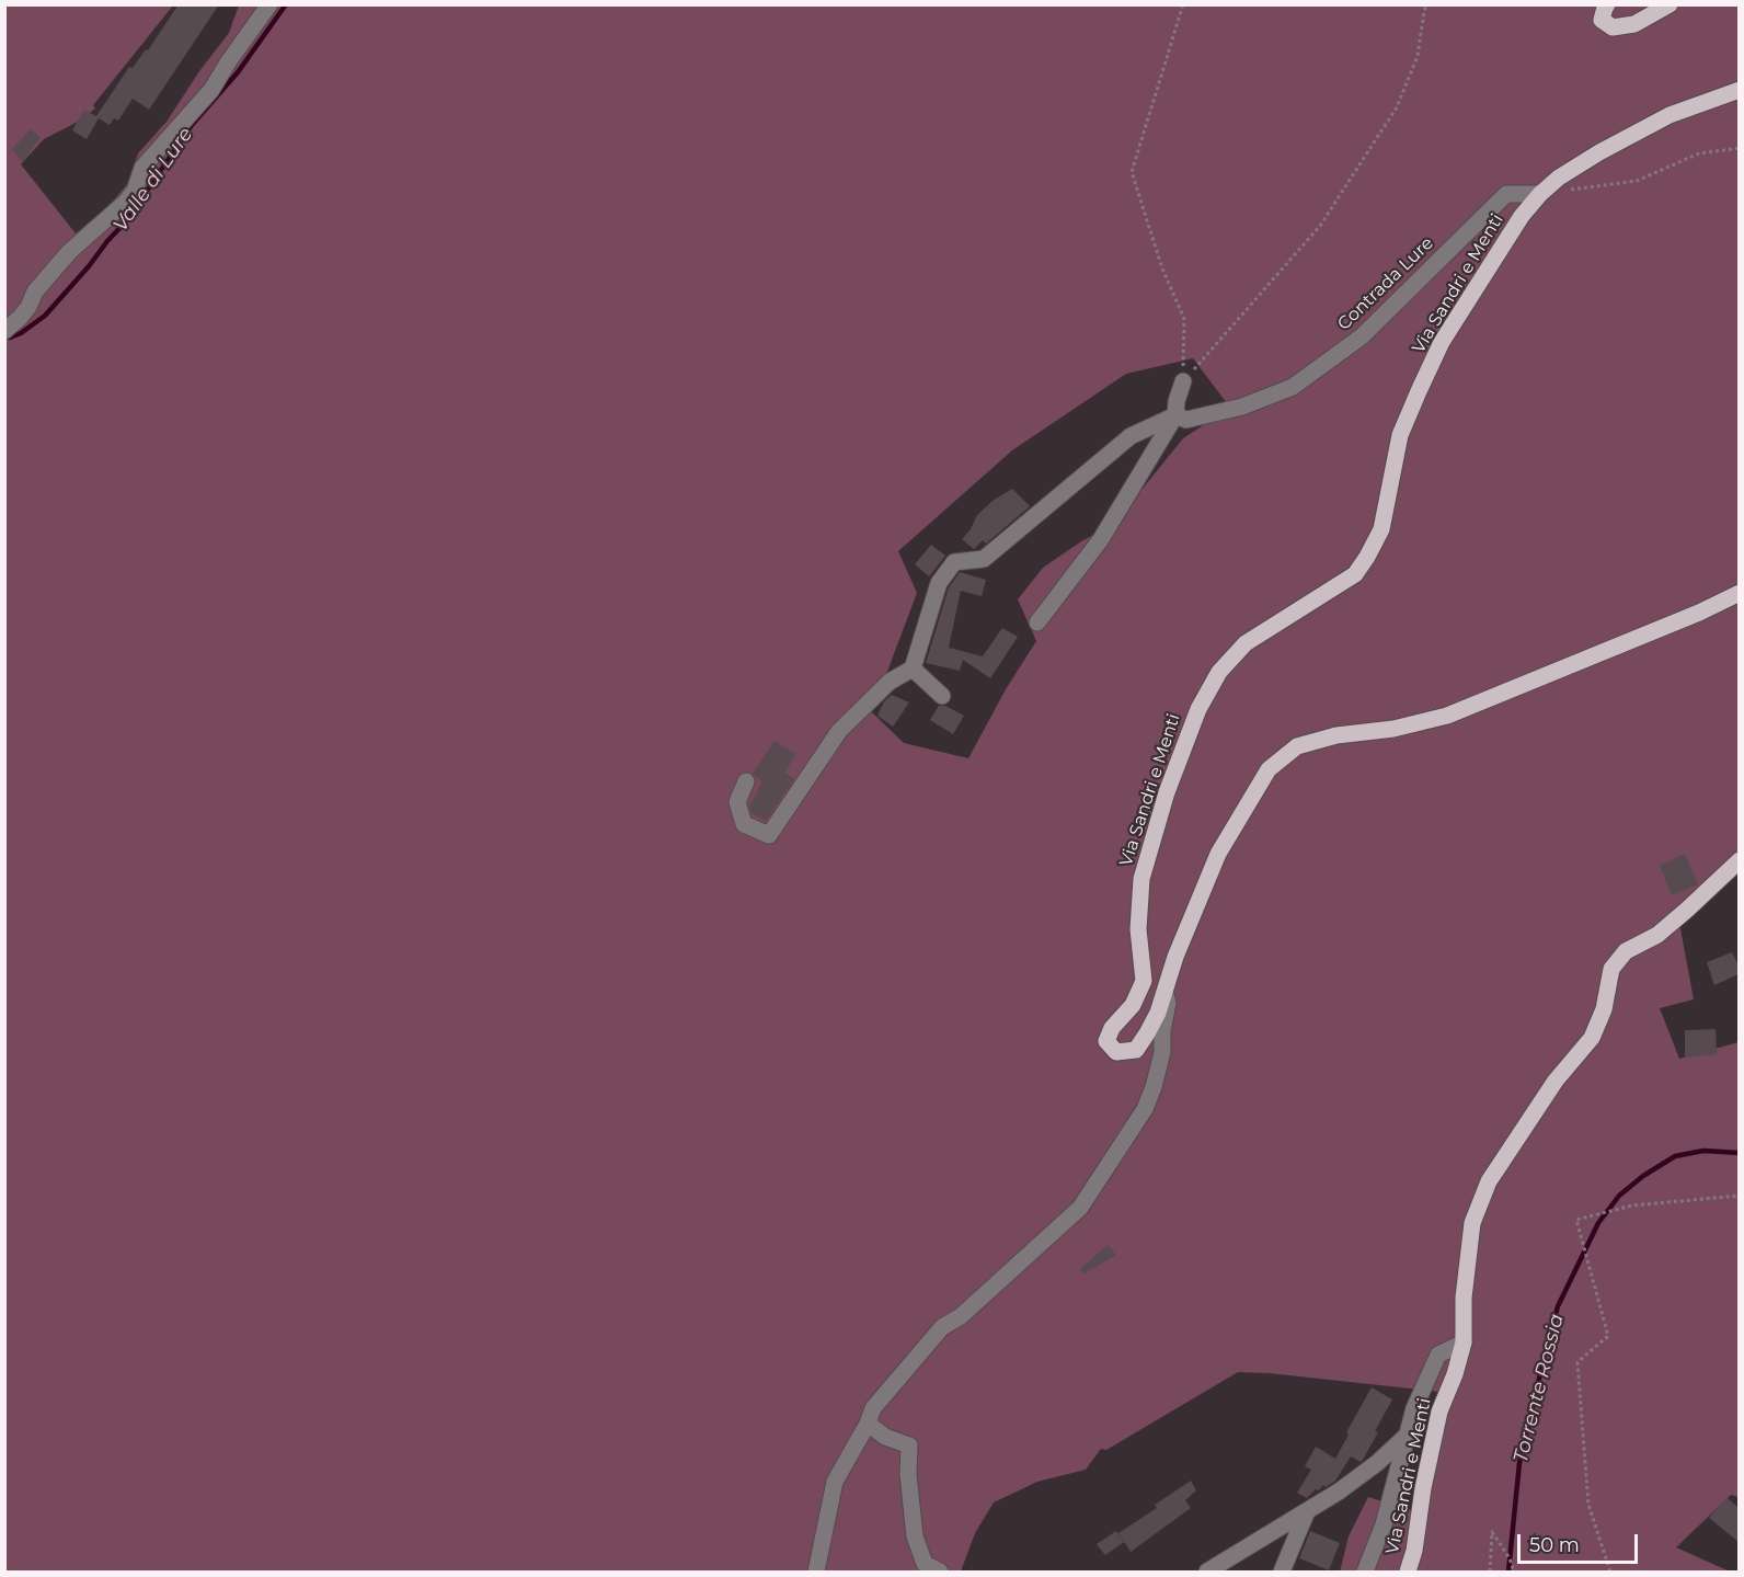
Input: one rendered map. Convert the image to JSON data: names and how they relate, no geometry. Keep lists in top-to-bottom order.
{
  "streets": {
    "main road": ["Via Sandri e Menti"],
    "street": ["Contrada Lure"]
  },
  "crossings": [
    ["Contrada Lure", "Via Sandri e Menti"]
  ],
  "water": ["Valle di Lure", "Torrente Rossia"],
  "scale_bar": "50 m"
}
